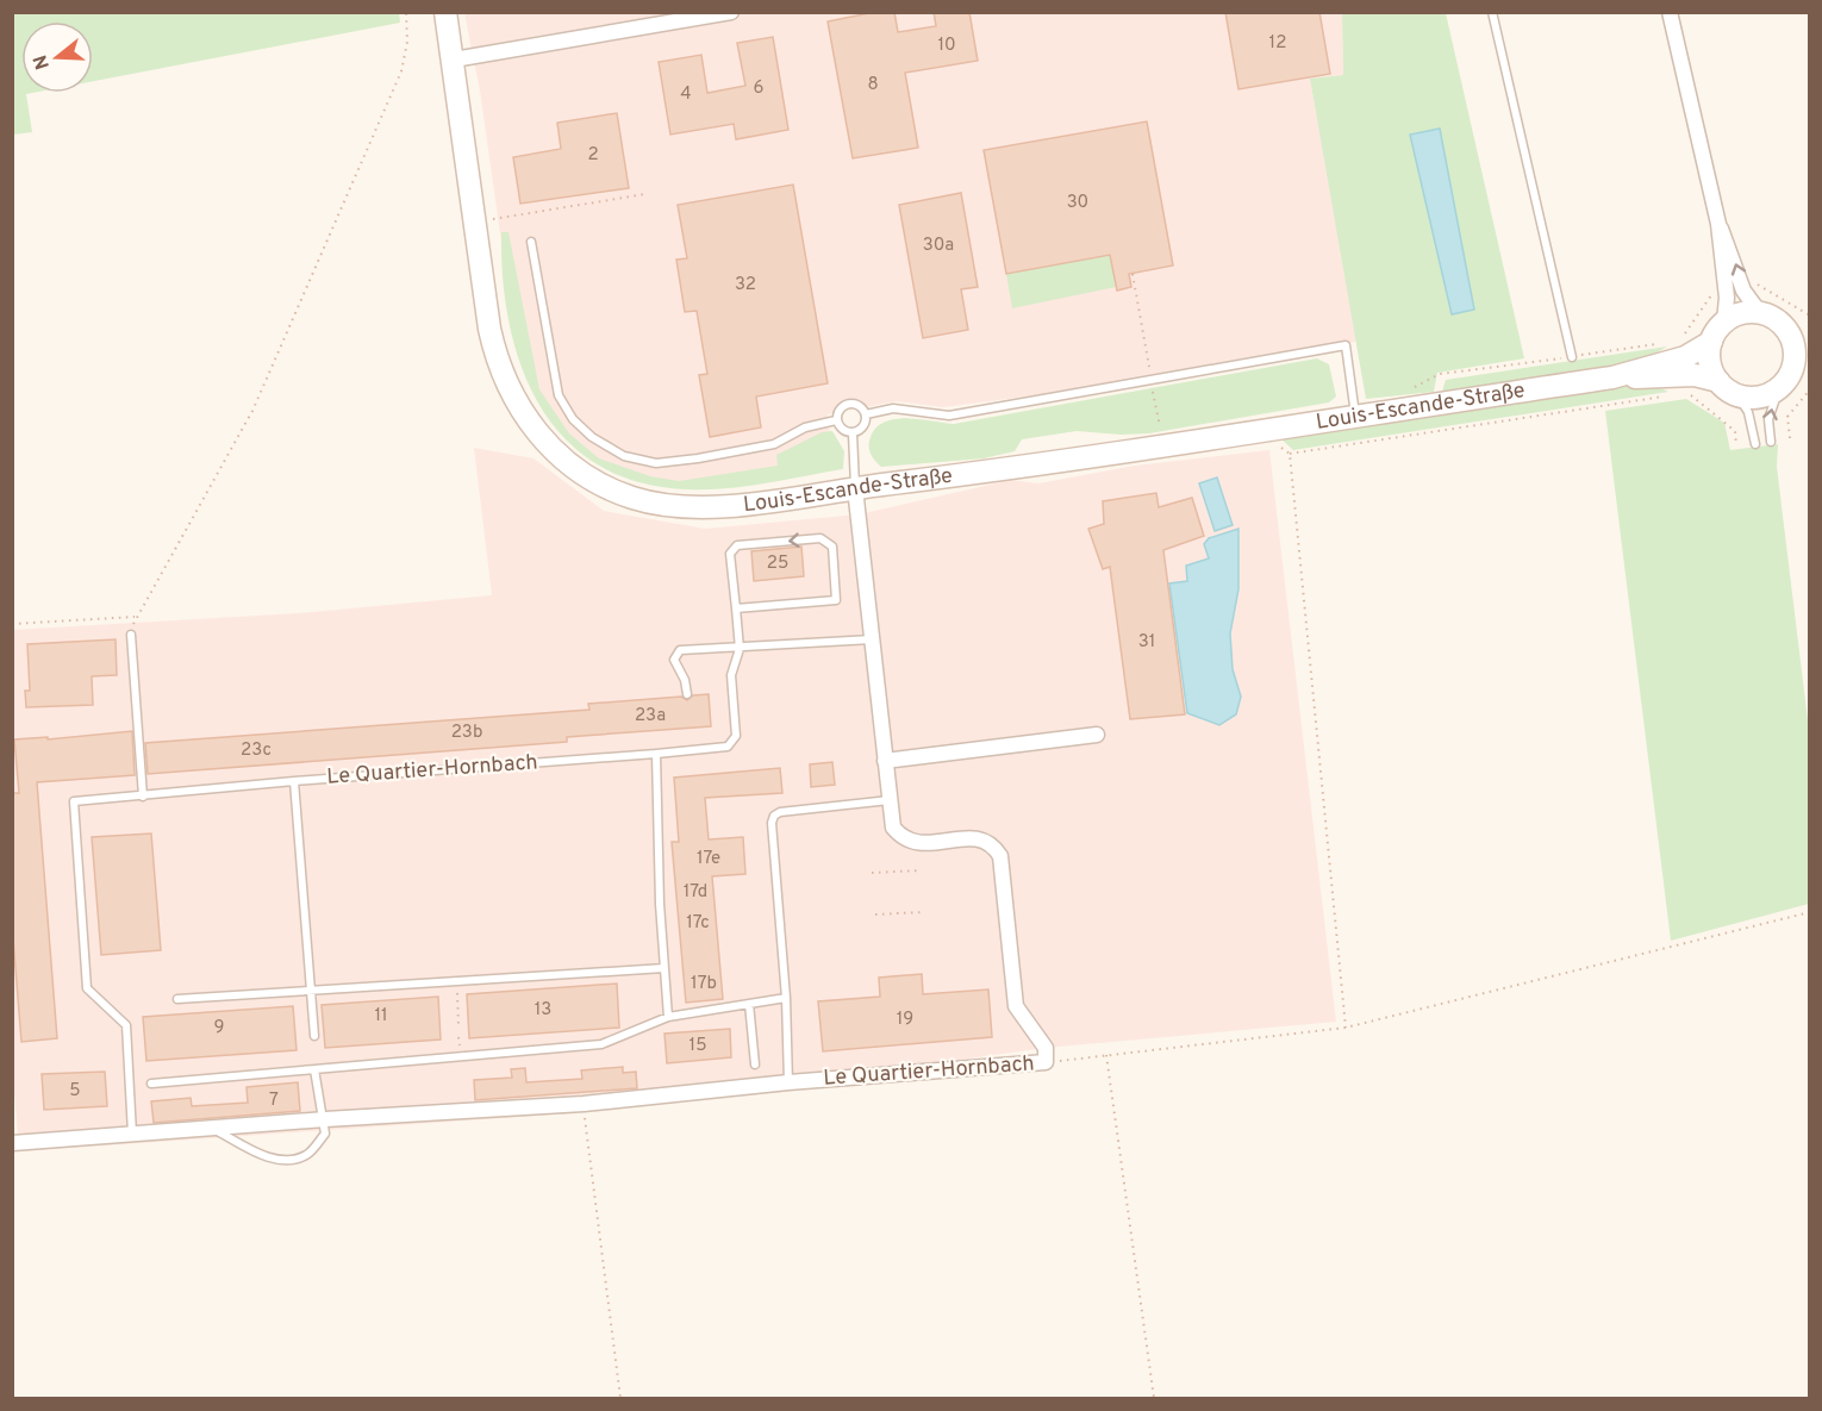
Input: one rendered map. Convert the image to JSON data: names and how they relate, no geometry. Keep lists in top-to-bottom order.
{
  "streets": {
    "street": ["Louis-Escande-Straße", "Le Quartier-Hornbach"]
  },
  "crossings": [
    ["Louis-Escande-Straße", "Le Quartier-Hornbach"]
  ],
  "house_numbers": [
    "12",
    "10",
    "8",
    "6",
    "4",
    "2",
    "30",
    "30a",
    "32",
    "25",
    "31",
    "23a",
    "23b",
    "23c",
    "17e",
    "17d",
    "17c",
    "17b",
    "13",
    "11",
    "19",
    "9",
    "15",
    "5",
    "7"
  ],
  "north": "left"
}
